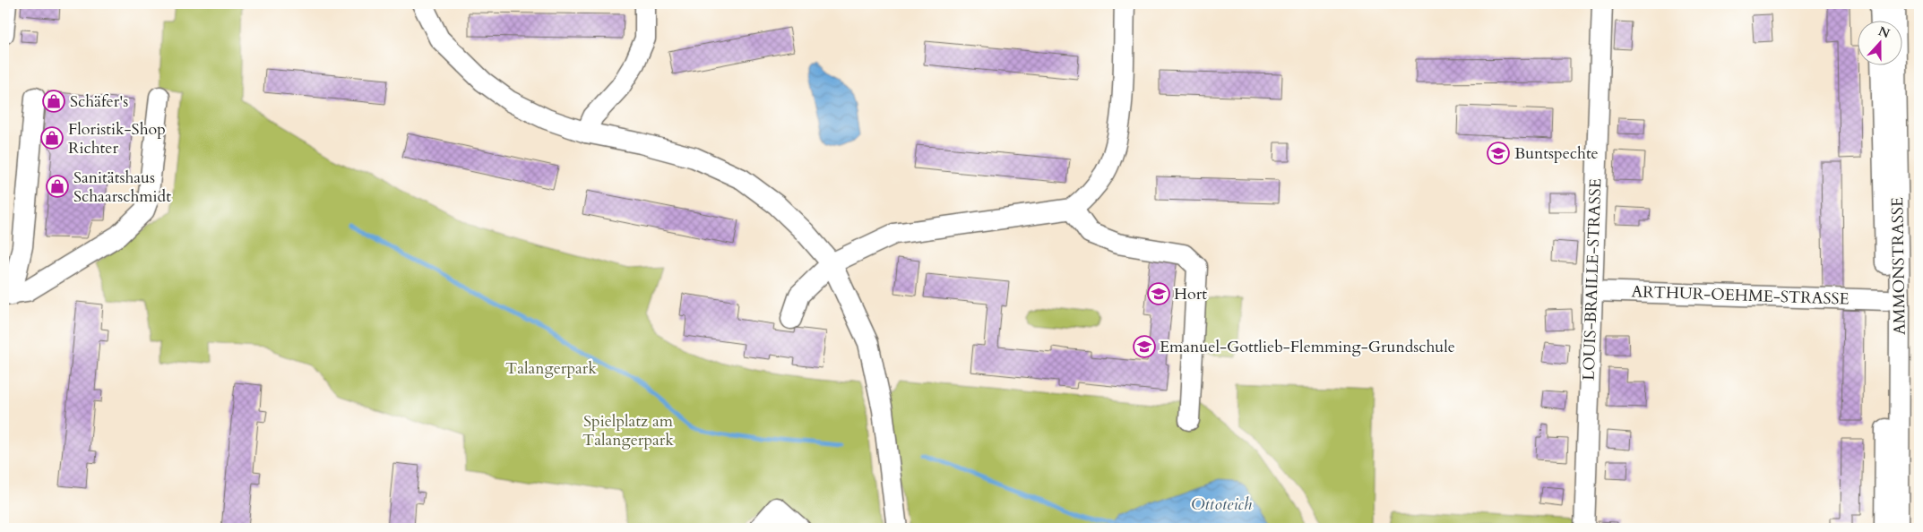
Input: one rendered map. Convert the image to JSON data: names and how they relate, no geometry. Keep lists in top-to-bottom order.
{
  "streets": {
    "street": ["AMMONSTRASSE", "LOUIS-BRAILLE-STRASSE", "ARTHUR-OEHME-STRASSE"]
  },
  "crossings": [
    ["AMMONSTRASSE", "ARTHUR-OEHME-STRASSE"],
    ["LOUIS-BRAILLE-STRASSE", "ARTHUR-OEHME-STRASSE"]
  ],
  "water": ["Ottoteich"],
  "parks": ["Talangerpark", "Spielplatz am Talangerpark"],
  "places": {
    "shop": ["Schäfer's", "Floristik-Shop Richter", "Sanitätshaus Schaarschmidt"],
    "school or university": ["Buntspechte", "Hort", "Emanuel-Gottlieb-Flemming-Grundschule"]
  },
  "north": "top"
}
